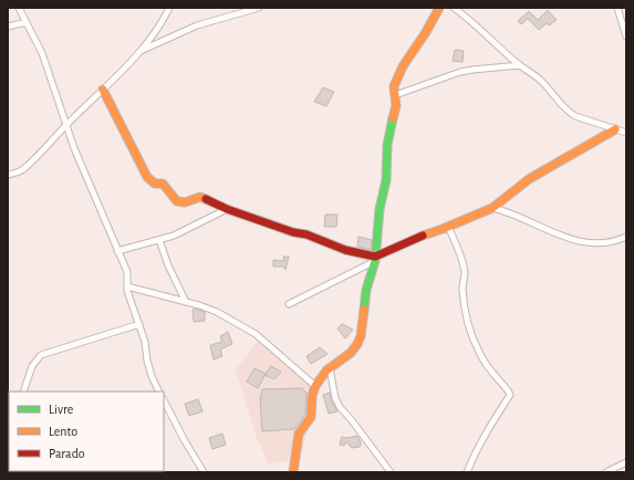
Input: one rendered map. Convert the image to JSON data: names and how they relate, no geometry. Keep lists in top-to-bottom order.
{
  "legend": ["Livre", "Lento", "Parado"]
}
